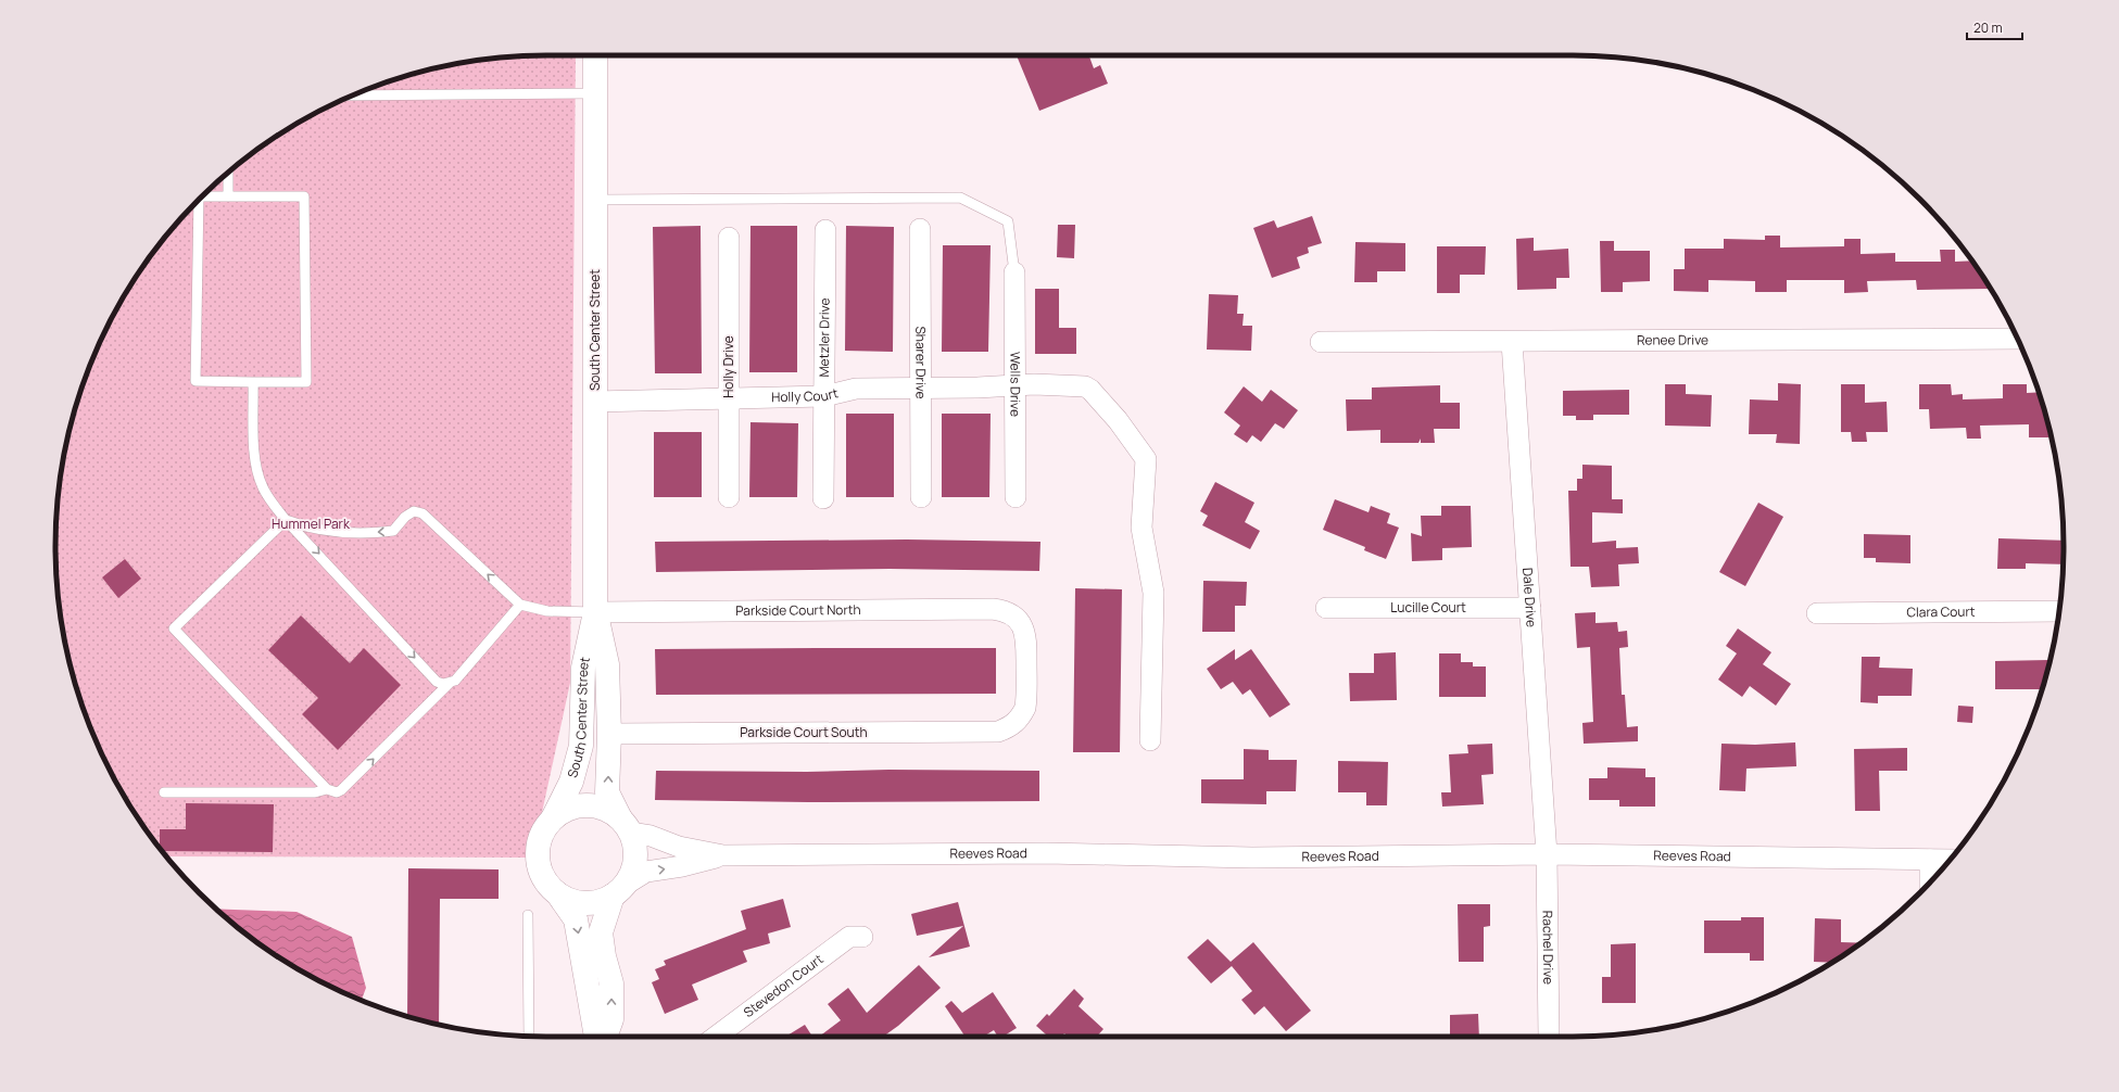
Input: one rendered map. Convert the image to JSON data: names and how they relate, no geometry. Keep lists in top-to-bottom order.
{
  "streets": {
    "main road": ["South Center Street"],
    "street": [
      "Metzler Drive",
      "Renee Drive",
      "Sharer Drive",
      "Holly Drive",
      "Wells Drive",
      "Holly Court",
      "Dale Drive",
      "Lucille Court",
      "Parkside Court North",
      "Clara Court",
      "Parkside Court South",
      "Reeves Road",
      "Rachel Drive",
      "Stevedon Court"
    ]
  },
  "crossings": [
    ["South Center Street", "Holly Court"],
    ["South Center Street", "Parkside Court North"],
    ["South Center Street", "Parkside Court South"],
    ["South Center Street", "Reeves Road"],
    ["Metzler Drive", "Holly Court"],
    ["Renee Drive", "Dale Drive"],
    ["Sharer Drive", "Holly Court"],
    ["Holly Drive", "Holly Court"],
    ["Wells Drive", "Holly Court"],
    ["Dale Drive", "Lucille Court"],
    ["Dale Drive", "Reeves Road"],
    ["Dale Drive", "Rachel Drive"],
    ["Parkside Court North", "Parkside Court South"],
    ["Reeves Road", "Rachel Drive"]
  ],
  "parks": ["Hummel Park"],
  "scale_bar": "20 m"
}
